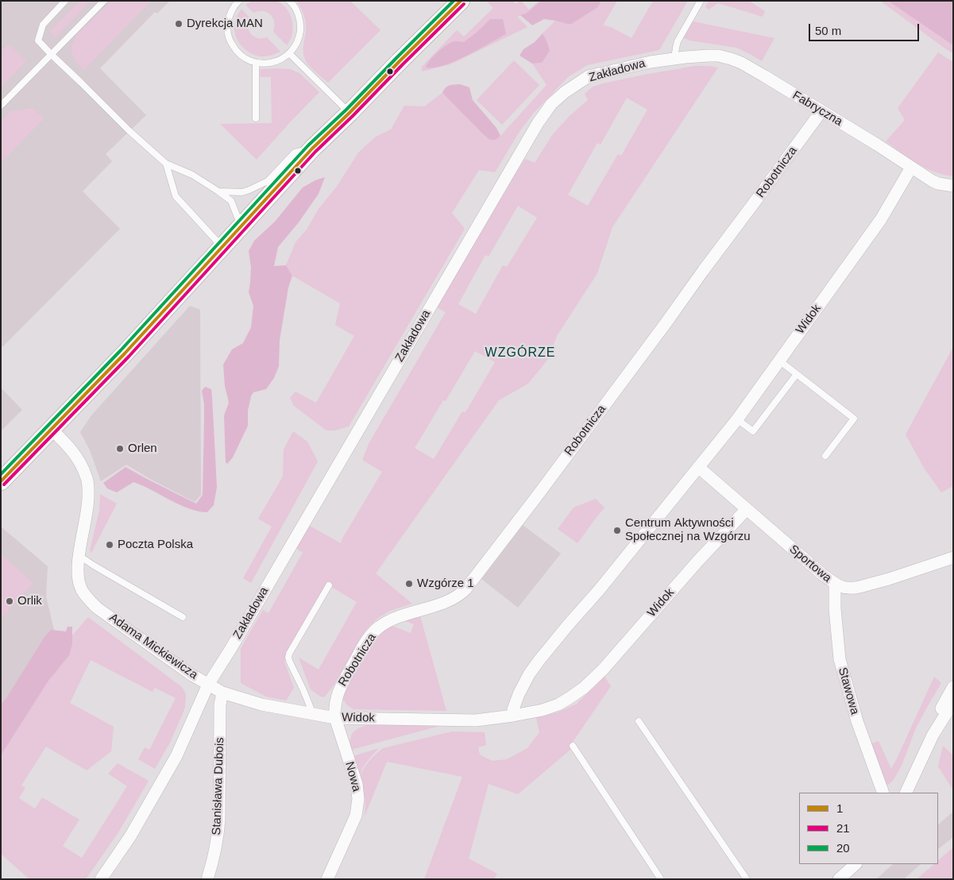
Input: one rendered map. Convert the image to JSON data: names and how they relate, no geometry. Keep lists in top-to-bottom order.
{
  "streets": {
    "street": [
      "Zakładowa",
      "Fabryczna",
      "Robotnicza",
      "Widok",
      "Sportowa",
      "Adama Mickiewicza",
      "Stawowa",
      "Nowa",
      "Stanisława Dubois"
    ]
  },
  "crossings": [
    ["Zakładowa", "Fabryczna"],
    ["Zakładowa", "Widok"],
    ["Zakładowa", "Adama Mickiewicza"],
    ["Fabryczna", "Robotnicza"],
    ["Fabryczna", "Widok"],
    ["Robotnicza", "Widok"],
    ["Robotnicza", "Nowa"],
    ["Widok", "Sportowa"],
    ["Widok", "Adama Mickiewicza"],
    ["Widok", "Nowa"],
    ["Widok", "Stanisława Dubois"],
    ["Sportowa", "Stawowa"]
  ],
  "districts": ["WZGÓRZE"],
  "places": [
    "Dyrekcja MAN",
    "Orlen",
    "Centrum Aktywności Społecznej na Wzgórzu",
    "Poczta Polska",
    "Wzgórze 1",
    "Orlik"
  ],
  "lines": ["transit line 1", "transit line 20", "transit line 21"],
  "legend": ["1", "21", "20"],
  "scale_bar": "50 m"
}
